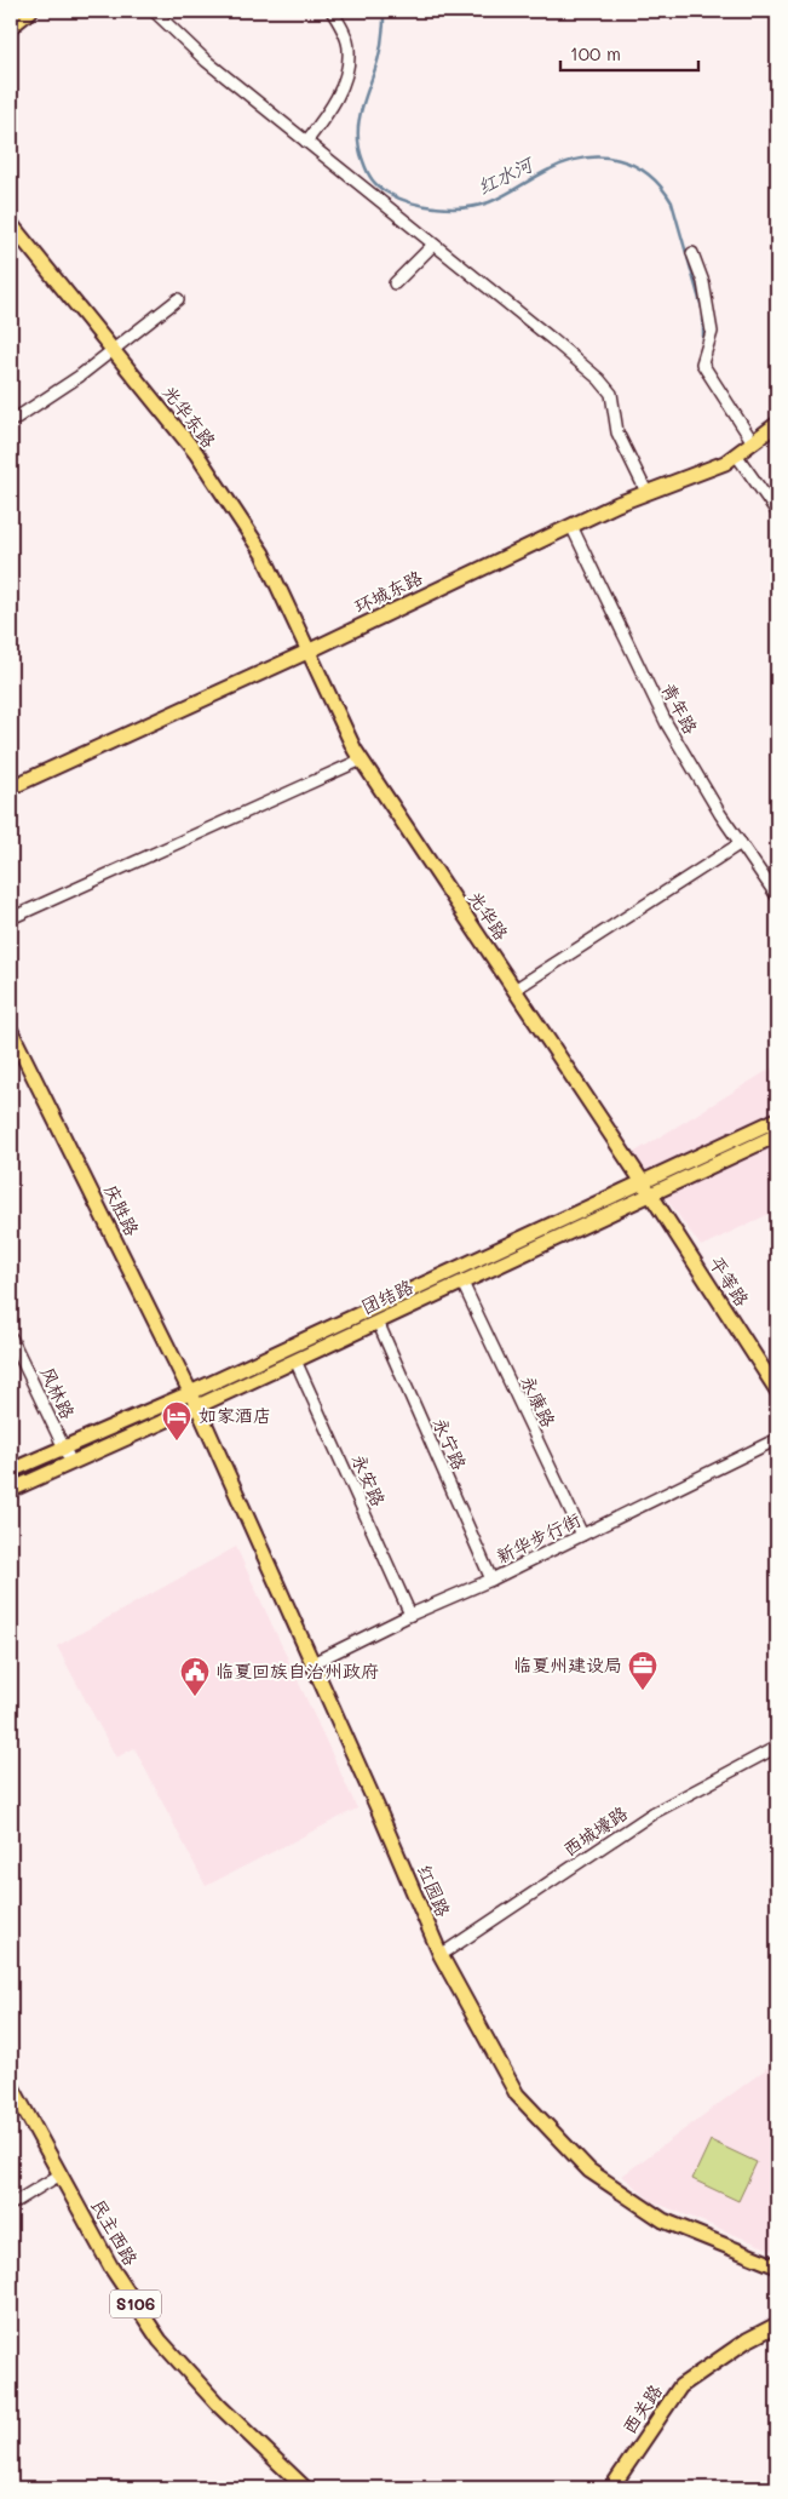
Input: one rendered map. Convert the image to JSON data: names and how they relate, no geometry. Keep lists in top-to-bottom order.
{
  "streets": {
    "main road": [
      "光华东路",
      "环城东路",
      "光华路",
      "庆胜路",
      "平等路",
      "团结路",
      "红园路",
      "民主西路",
      "S106",
      "西关路"
    ],
    "street": [
      "青年路",
      "风林路",
      "永康路",
      "永宁路",
      "永安路",
      "新华步行街",
      "西城壕路"
    ]
  },
  "crossings": [
    ["光华东路", "环城东路"],
    ["光华东路", "光华路"],
    ["环城东路", "青年路"],
    ["环城东路", "光华路"],
    ["光华路", "平等路"],
    ["光华路", "团结路"],
    ["庆胜路", "团结路"],
    ["庆胜路", "红园路"],
    ["平等路", "团结路"],
    ["团结路", "风林路"],
    ["团结路", "永康路"],
    ["团结路", "永宁路"],
    ["团结路", "永安路"],
    ["团结路", "红园路"],
    ["永康路", "新华步行街"],
    ["永宁路", "新华步行街"],
    ["永安路", "新华步行街"],
    ["新华步行街", "红园路"],
    ["西城壕路", "红园路"]
  ],
  "water": ["红水河"],
  "places": {
    "hotel": ["如家酒店"],
    "office": ["临夏州建设局"],
    "public building": ["临夏回族自治州政府"]
  },
  "scale_bar": "100 m"
}
